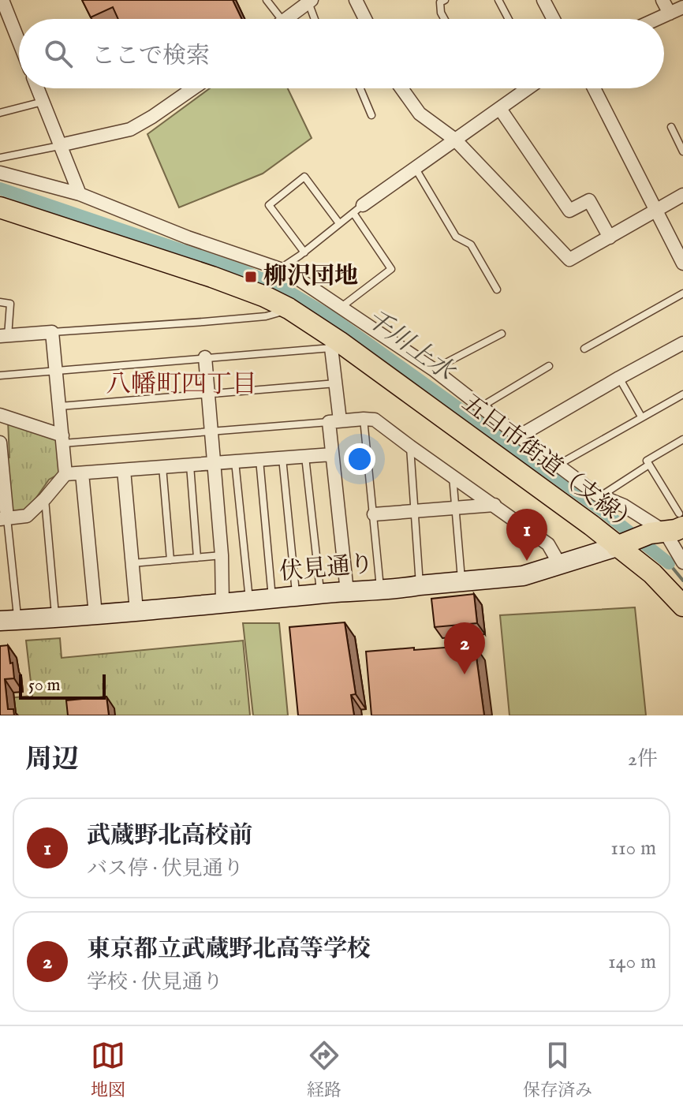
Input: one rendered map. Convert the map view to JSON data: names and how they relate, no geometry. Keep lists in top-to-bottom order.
{
  "streets": {
    "main road": ["五日市街道（支線）", "伏見通り"]
  },
  "crossings": [
    ["五日市街道（支線）", "伏見通り"]
  ],
  "districts": ["八幡町四丁目"],
  "water": ["千川上水"],
  "places": {
    "transit": ["柳沢団地"]
  },
  "scale_bar": "50 m",
  "page": {
    "search": "ここで検索",
    "pins": ["1", "2"],
    "scale": "50 m",
    "heading": ["周辺", "2件"],
    "list": [
      {
        "mark": "1",
        "name": "武蔵野北高校前",
        "note": "バス停 · 伏見通り",
        "value": "110 m"
      },
      {
        "mark": "2",
        "name": "東京都立武蔵野北高等学校",
        "note": "学校 · 伏見通り",
        "value": "140 m"
      }
    ],
    "nav": ["地図", "経路", "保存済み"]
  }
}
